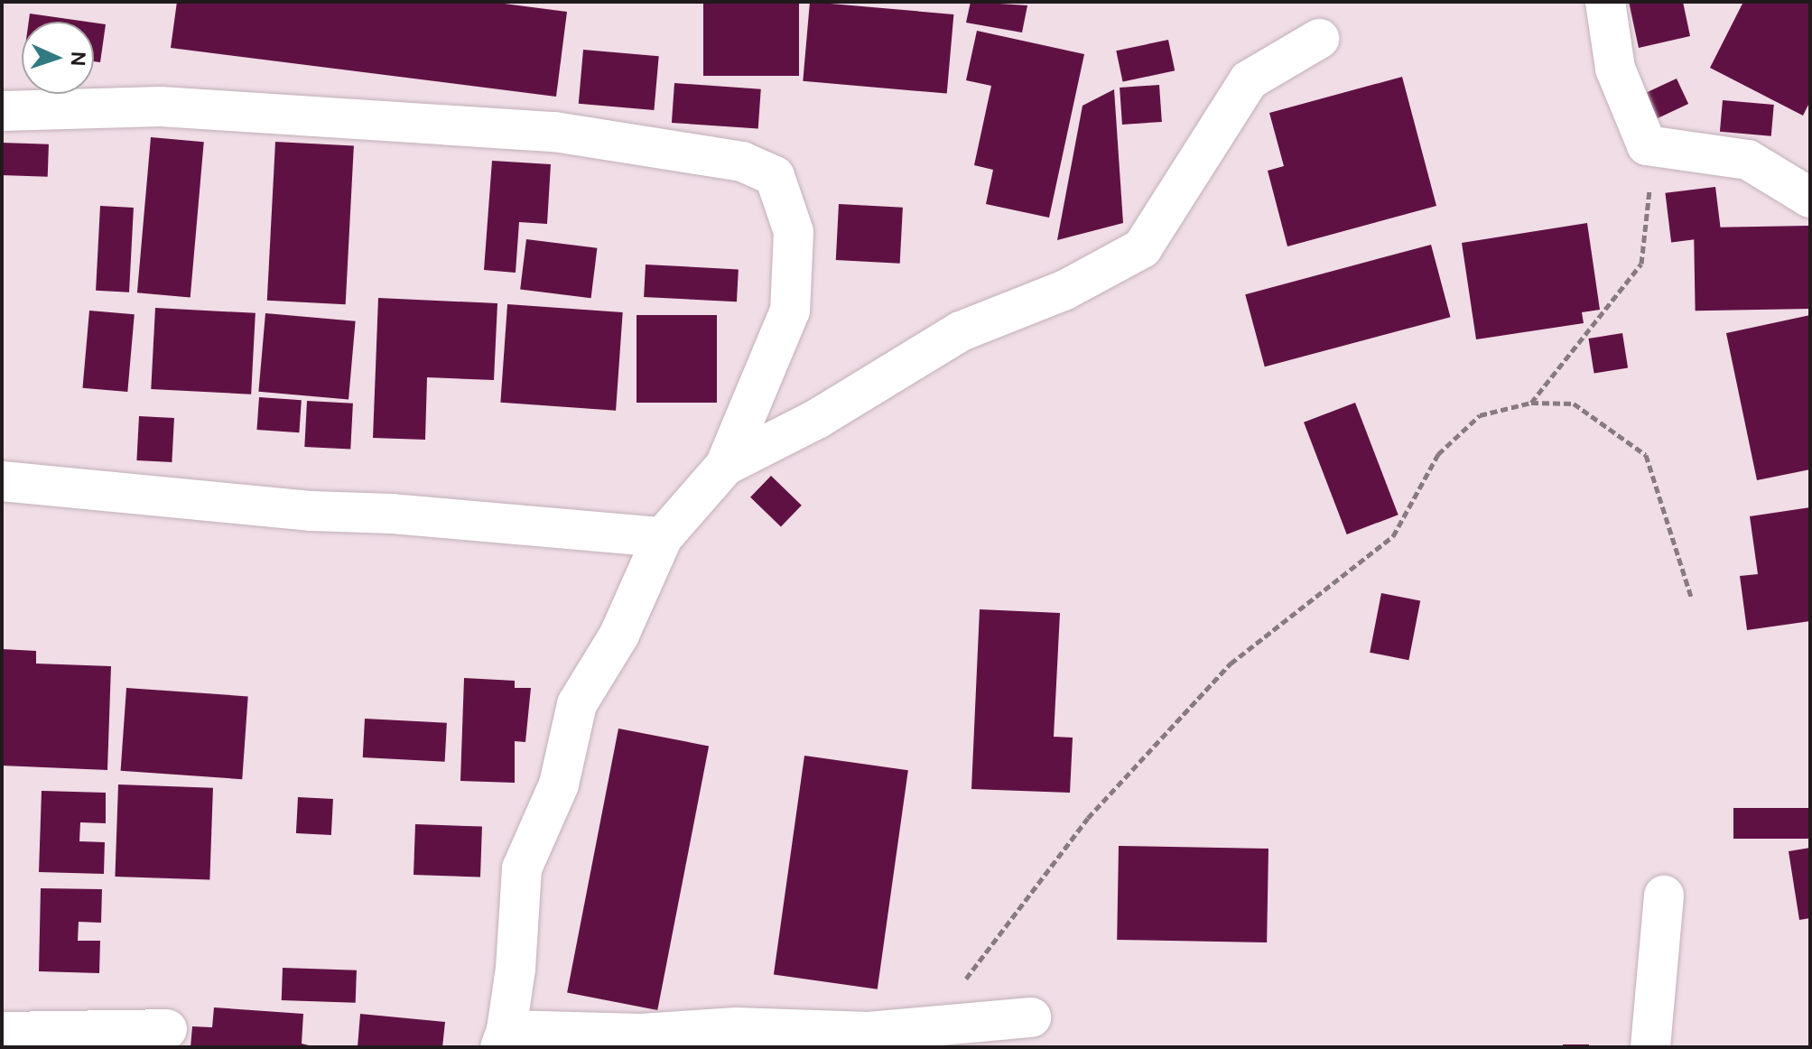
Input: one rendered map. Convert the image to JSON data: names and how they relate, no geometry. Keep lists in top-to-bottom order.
{
  "north": "right"
}
